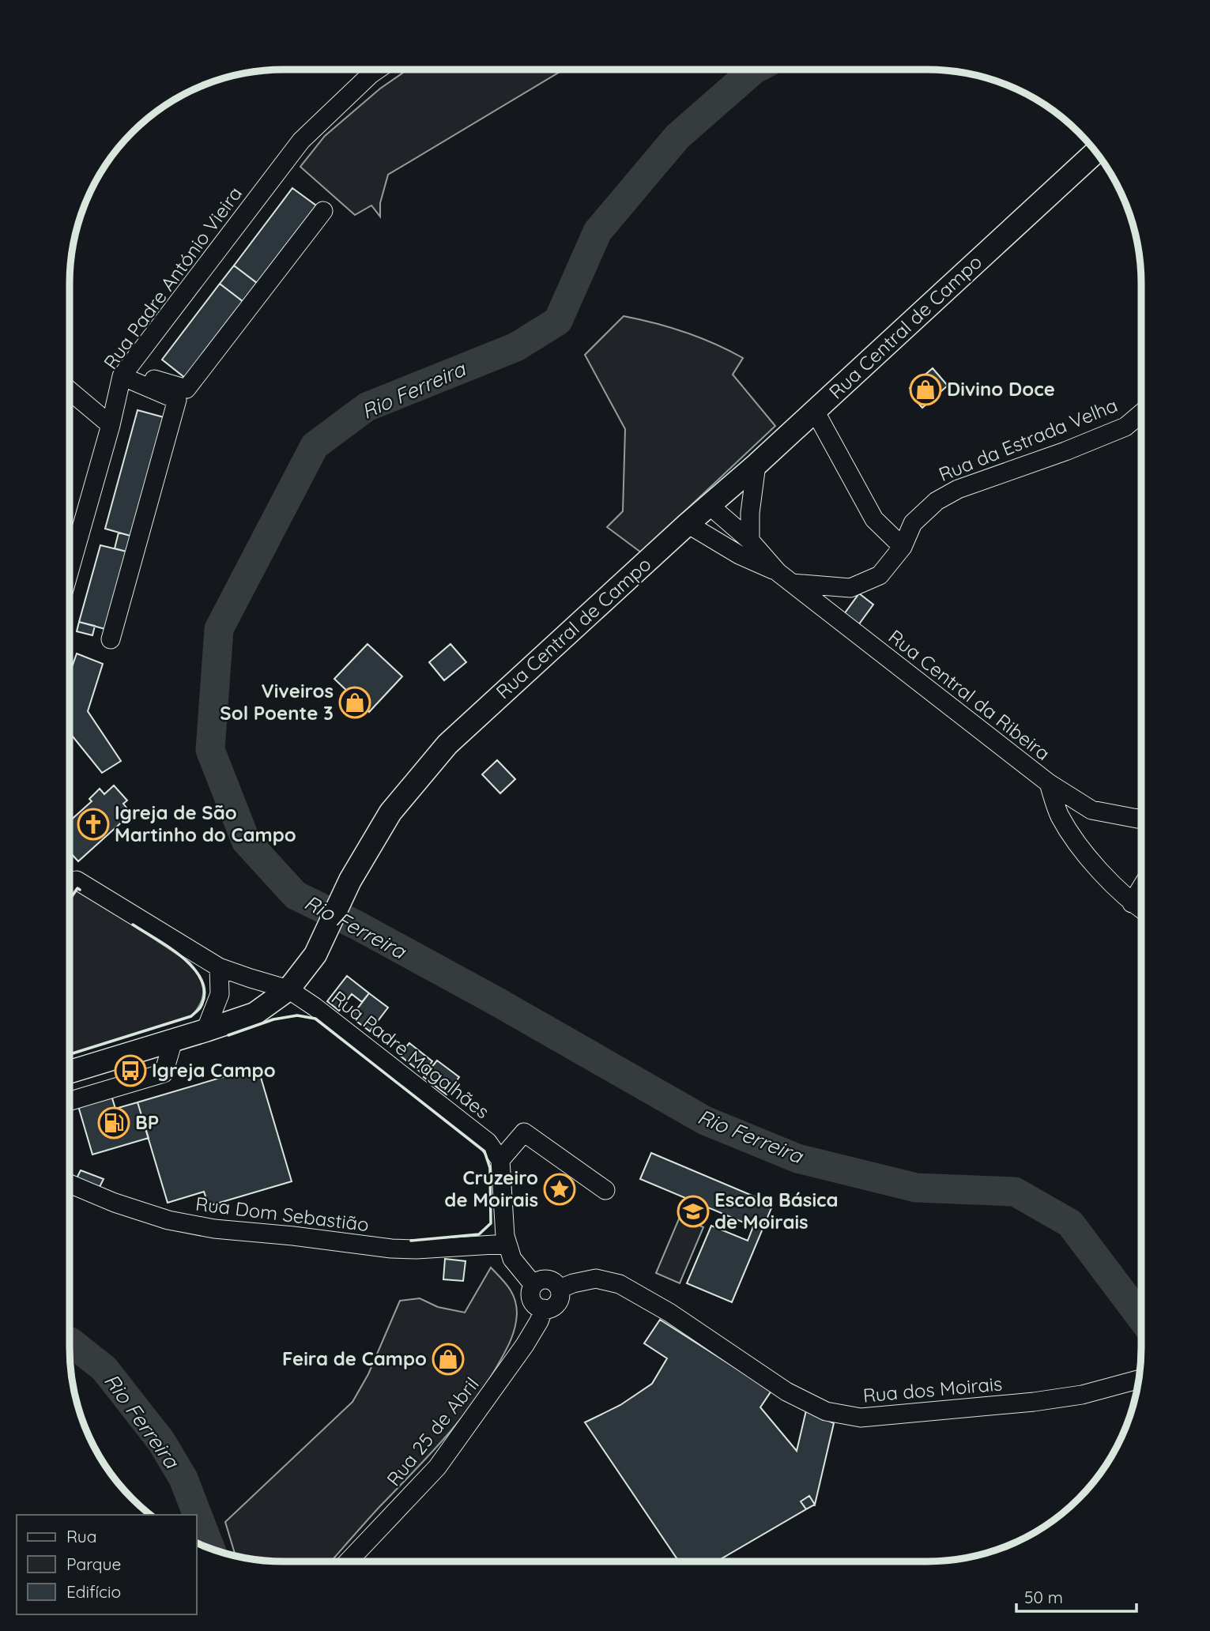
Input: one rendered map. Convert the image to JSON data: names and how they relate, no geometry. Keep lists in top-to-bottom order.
{
  "streets": {
    "main road": ["Rua Central de Campo"],
    "street": [
      "Rua Padre António Vieira",
      "Rua da Estrada Velha",
      "Rua Central da Ribeira",
      "Rua Padre Magalhães",
      "Rua Dom Sebastião",
      "Rua dos Moirais",
      "Rua 25 de Abril"
    ]
  },
  "crossings": [
    ["Rua Central de Campo", "Rua Central da Ribeira"],
    ["Rua Central de Campo", "Rua Padre Magalhães"],
    ["Rua da Estrada Velha", "Rua Central da Ribeira"],
    ["Rua dos Moirais", "Rua 25 de Abril"]
  ],
  "water": ["Rio Ferreira"],
  "places": {
    "shop": ["Divino Doce", "Viveiros Sol Poente 3", "Feira de Campo"],
    "church": ["Igreja de São Martinho do Campo"],
    "bus stop": ["Igreja Campo"],
    "fuel station": ["BP"],
    "place": ["Cruzeiro de Moirais"],
    "school or university": ["Escola Básica de Moirais"]
  },
  "legend": ["Rua", "Parque", "Edifício"],
  "scale_bar": "50 m"
}
